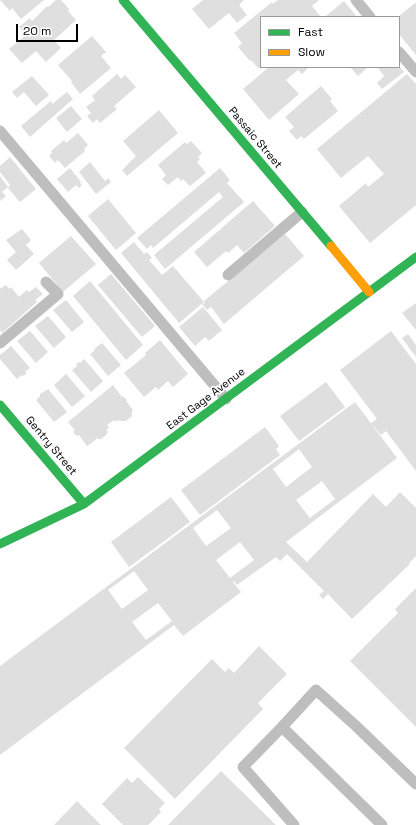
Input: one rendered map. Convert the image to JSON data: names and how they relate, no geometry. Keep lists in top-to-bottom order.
{
  "streets": {
    "street": ["Passaic Street", "East Gage Avenue", "Gentry Street"]
  },
  "crossings": [
    ["Passaic Street", "East Gage Avenue"],
    ["East Gage Avenue", "Gentry Street"]
  ],
  "legend": ["Fast", "Slow"],
  "scale_bar": "20 m"
}
